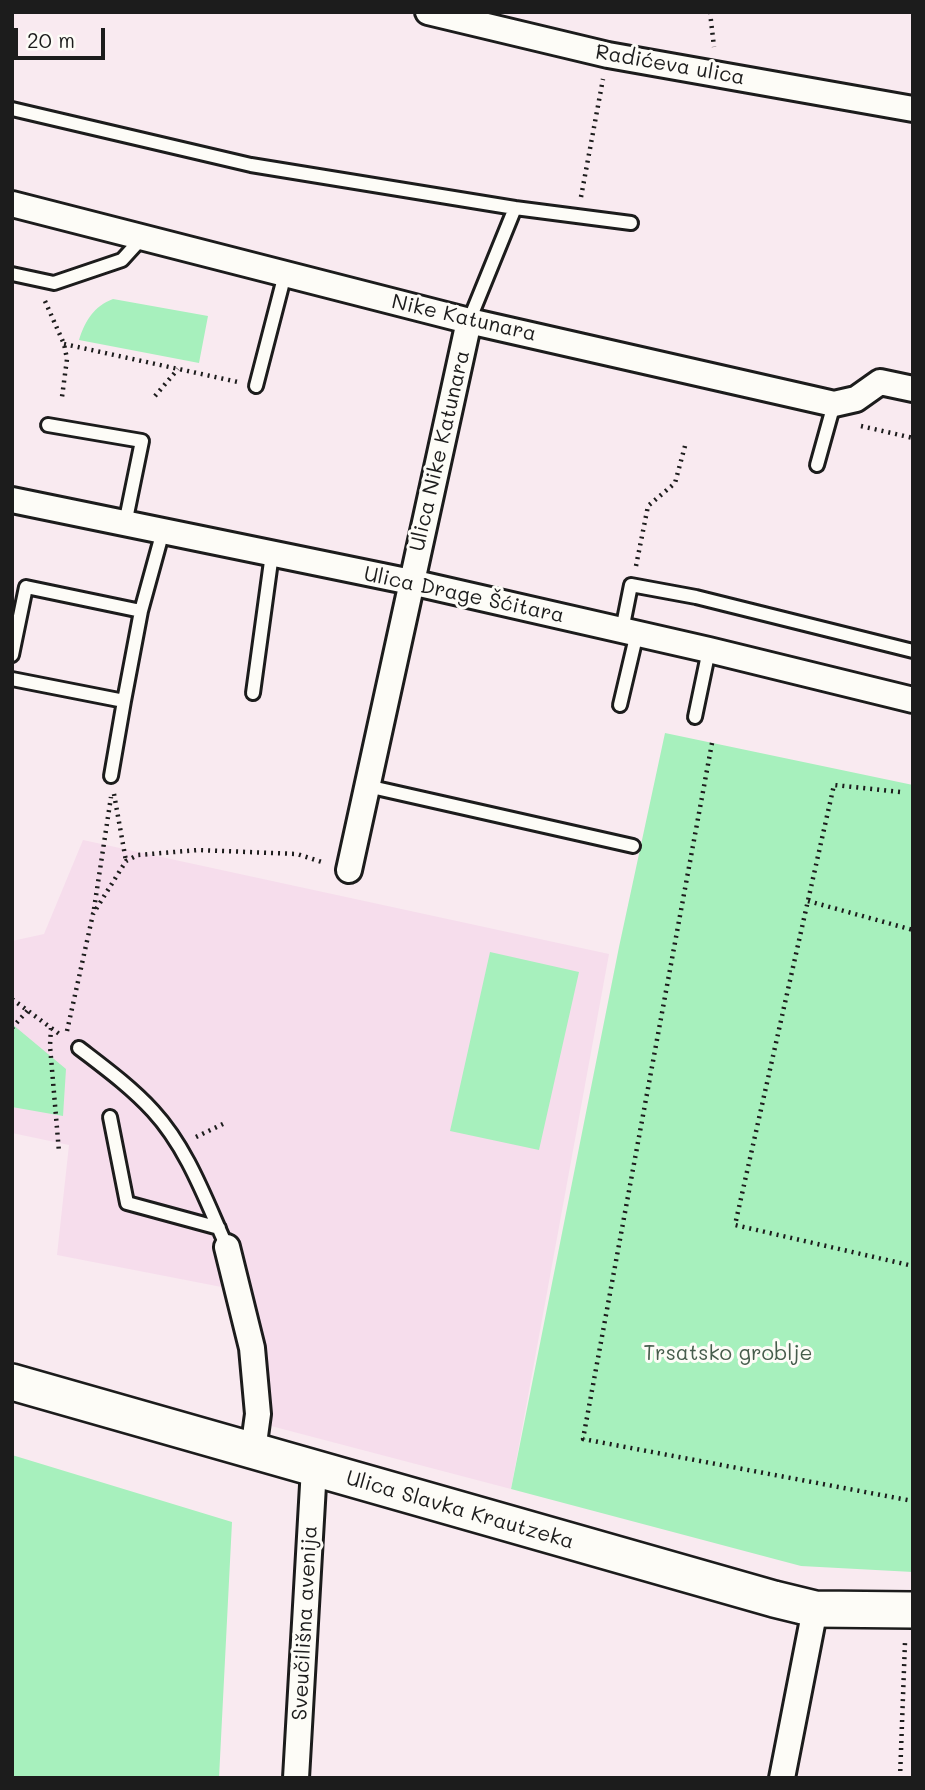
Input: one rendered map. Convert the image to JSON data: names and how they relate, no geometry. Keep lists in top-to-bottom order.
{
  "streets": {
    "street": [
      "Radićeva ulica",
      "Nike Katunara",
      "Ulica Nike Katunara",
      "Ulica Drage Šćitara",
      "Ulica Slavka Krautzeka",
      "Sveučilišna avenija"
    ]
  },
  "crossings": [
    ["Nike Katunara", "Ulica Nike Katunara"],
    ["Ulica Nike Katunara", "Ulica Drage Šćitara"],
    ["Ulica Slavka Krautzeka", "Sveučilišna avenija"]
  ],
  "parks": ["Trsatsko groblje"],
  "scale_bar": "20 m"
}
